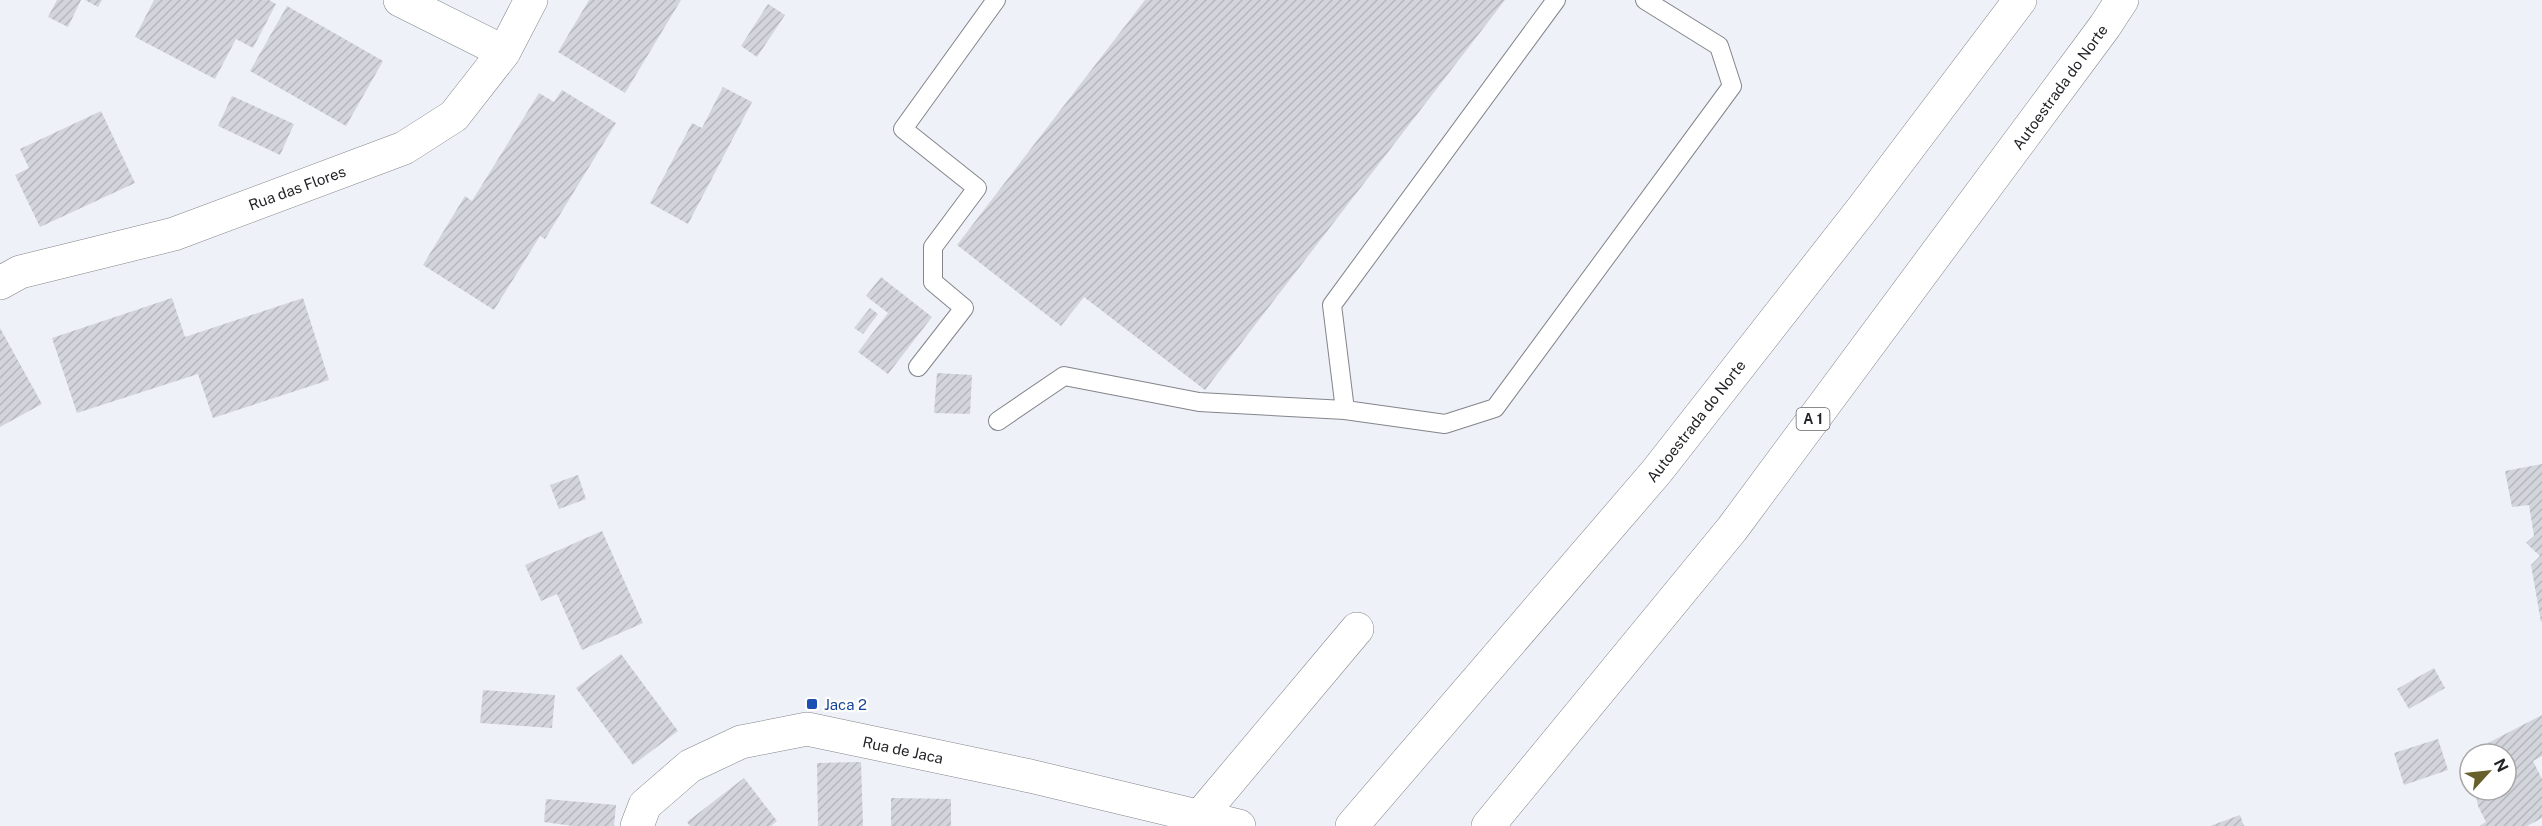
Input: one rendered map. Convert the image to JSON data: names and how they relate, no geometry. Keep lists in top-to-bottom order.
{
  "streets": {
    "main road": [
      "Autoestrada do Norte",
      "Rua das Flores",
      "A 1",
      "Rua de Jaca"
    ]
  },
  "places": {
    "transit": ["Jaca 2"]
  },
  "north": "top right"
}
